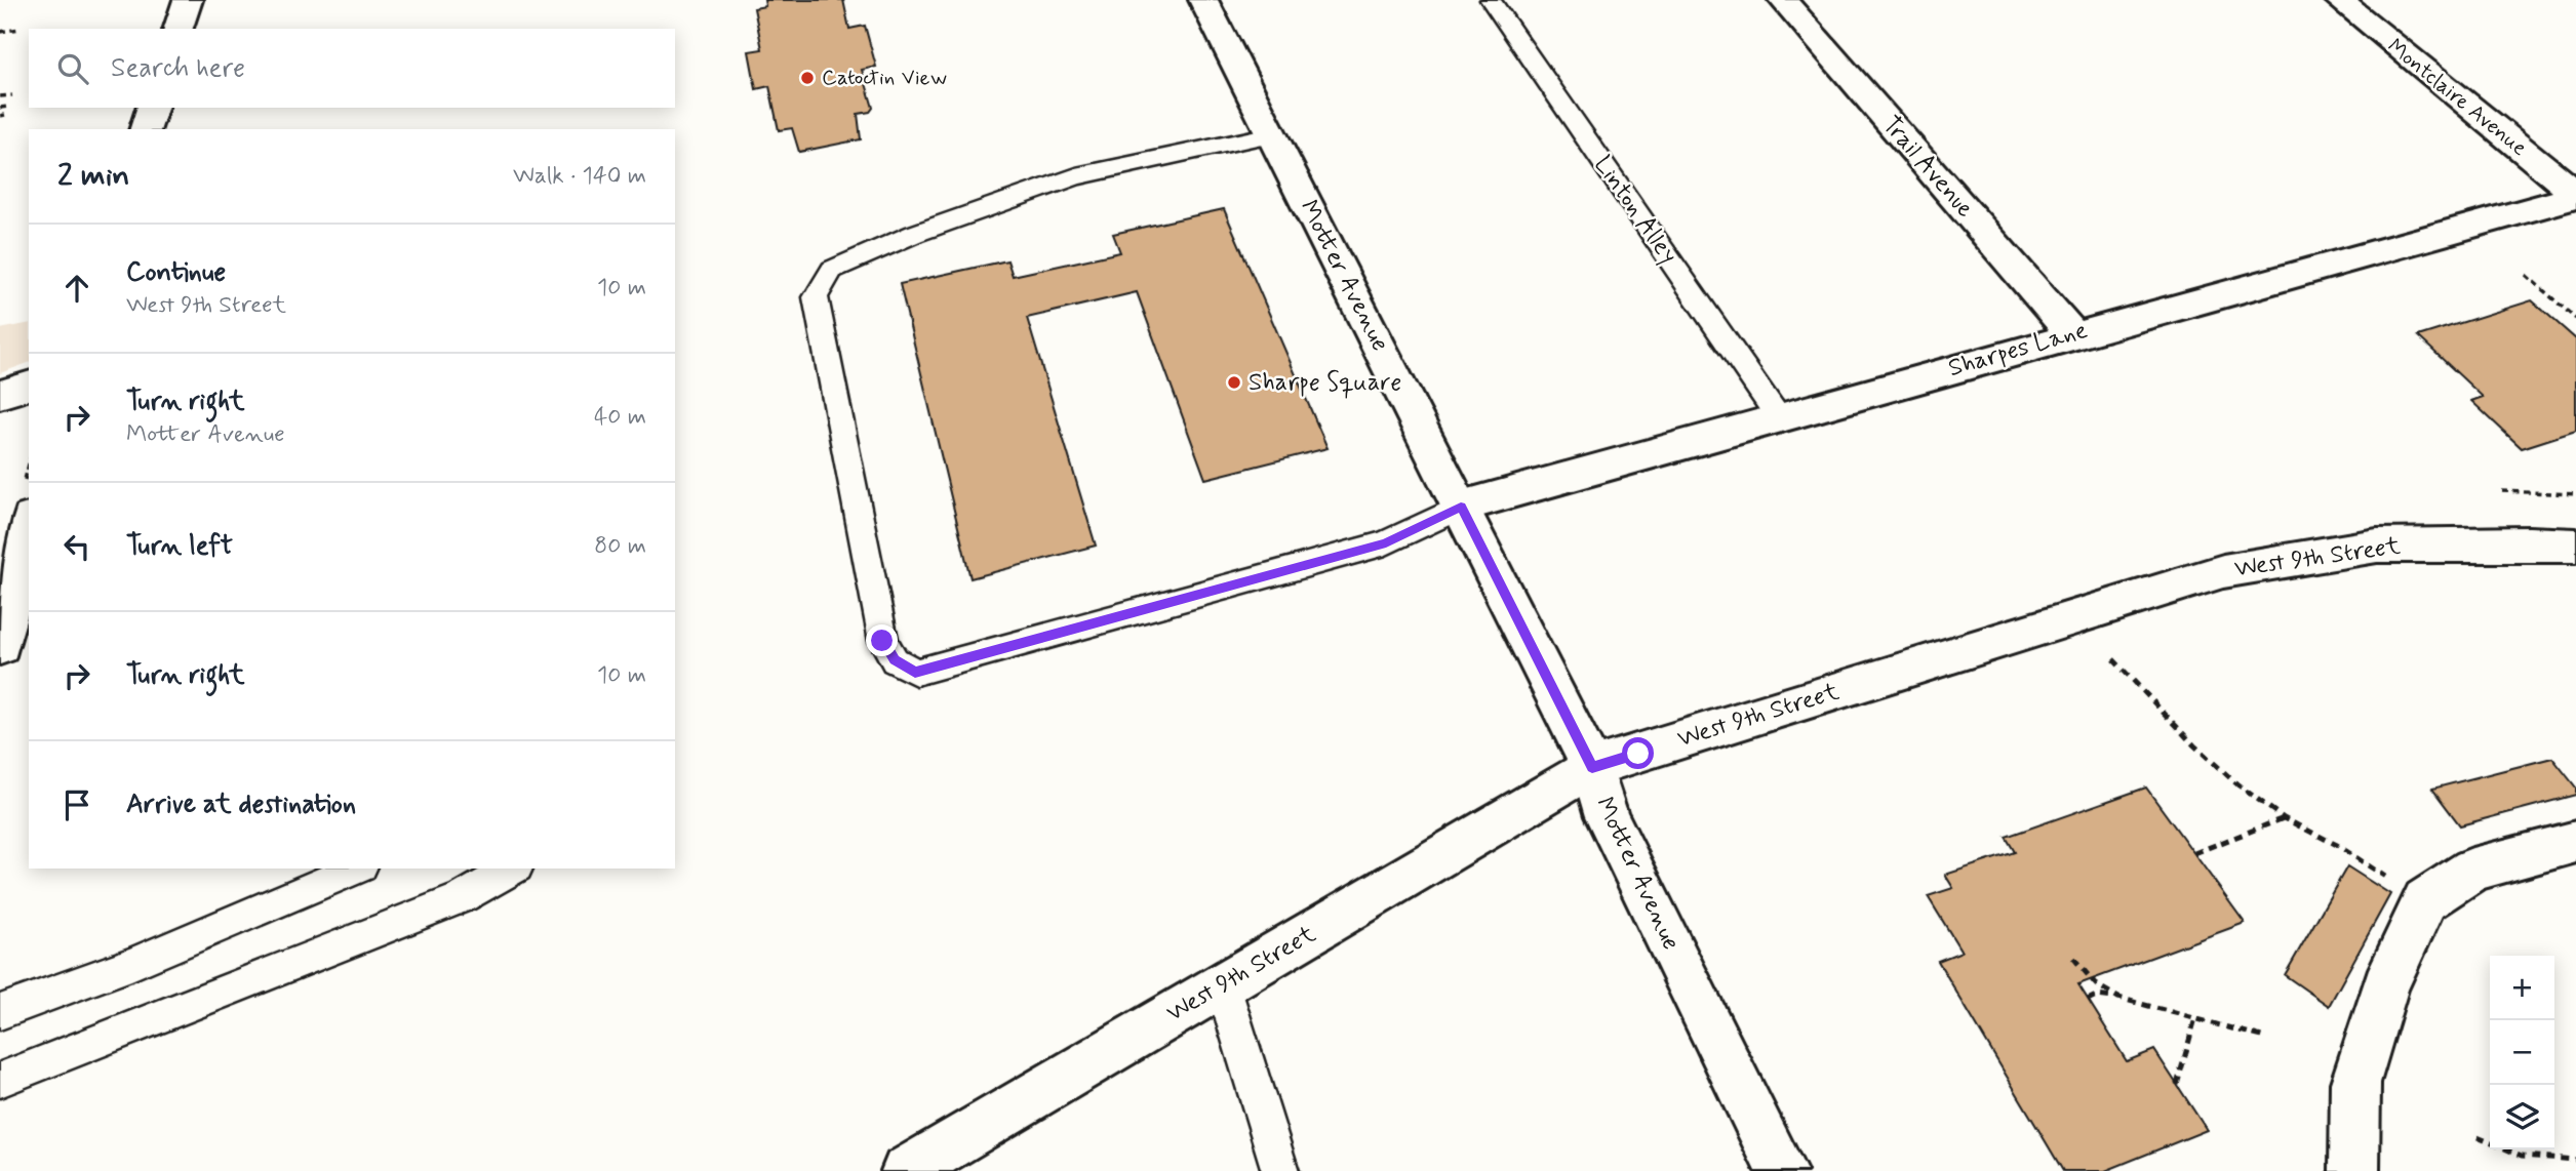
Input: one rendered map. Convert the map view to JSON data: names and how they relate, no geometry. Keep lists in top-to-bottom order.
{
  "streets": {
    "street": [
      "Montclaire Avenue",
      "Trail Avenue",
      "Motter Avenue",
      "Sharpes Lane",
      "West 9th Street"
    ],
    "lane": ["Linton Alley"]
  },
  "crossings": [
    ["Montclaire Avenue", "Sharpes Lane"],
    ["Trail Avenue", "Sharpes Lane"],
    ["Linton Alley", "Sharpes Lane"],
    ["Motter Avenue", "Sharpes Lane"],
    ["Motter Avenue", "West 9th Street"]
  ],
  "places": ["Catoctin View", "Sharpe Square"],
  "page": {
    "search": "Search here",
    "heading": ["2 min", "Walk · 140 m"],
    "list": [
      ["Continue", "West 9th Street", "10 m"],
      ["Turn right", "Motter Avenue", "40 m"],
      ["Turn left", "80 m"],
      ["Turn right", "10 m"],
      "Arrive at destination"
    ],
    "map_buttons": ["+", "−"]
  }
}
